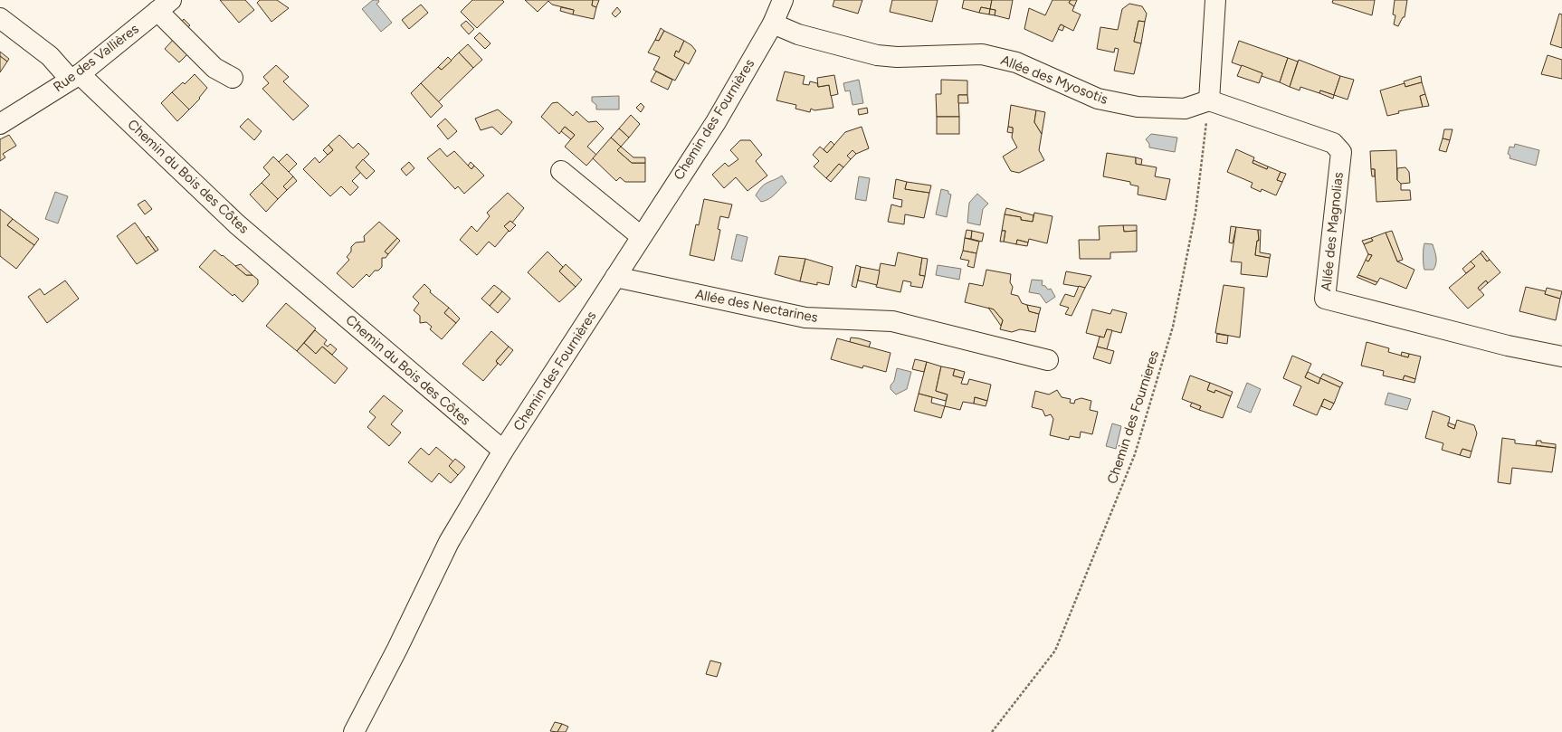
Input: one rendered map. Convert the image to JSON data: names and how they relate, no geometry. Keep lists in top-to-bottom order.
{
  "streets": {
    "street": [
      "Rue des Vallières",
      "Allée des Myosotis",
      "Chemin des Fournières",
      "Chemin du Bois des Côtes",
      "Allée des Magnolias",
      "Allée des Nectarines"
    ],
    "path": ["Chemin des Fournieres"]
  },
  "crossings": [
    ["Rue des Vallières", "Chemin du Bois des Côtes"],
    ["Allée des Myosotis", "Chemin des Fournières"],
    ["Allée des Myosotis", "Allée des Magnolias"],
    ["Allée des Myosotis", "Chemin des Fournieres"],
    ["Chemin des Fournières", "Chemin du Bois des Côtes"],
    ["Chemin des Fournières", "Allée des Nectarines"],
    ["Allée des Magnolias", "Chemin des Fournieres"]
  ]
}
